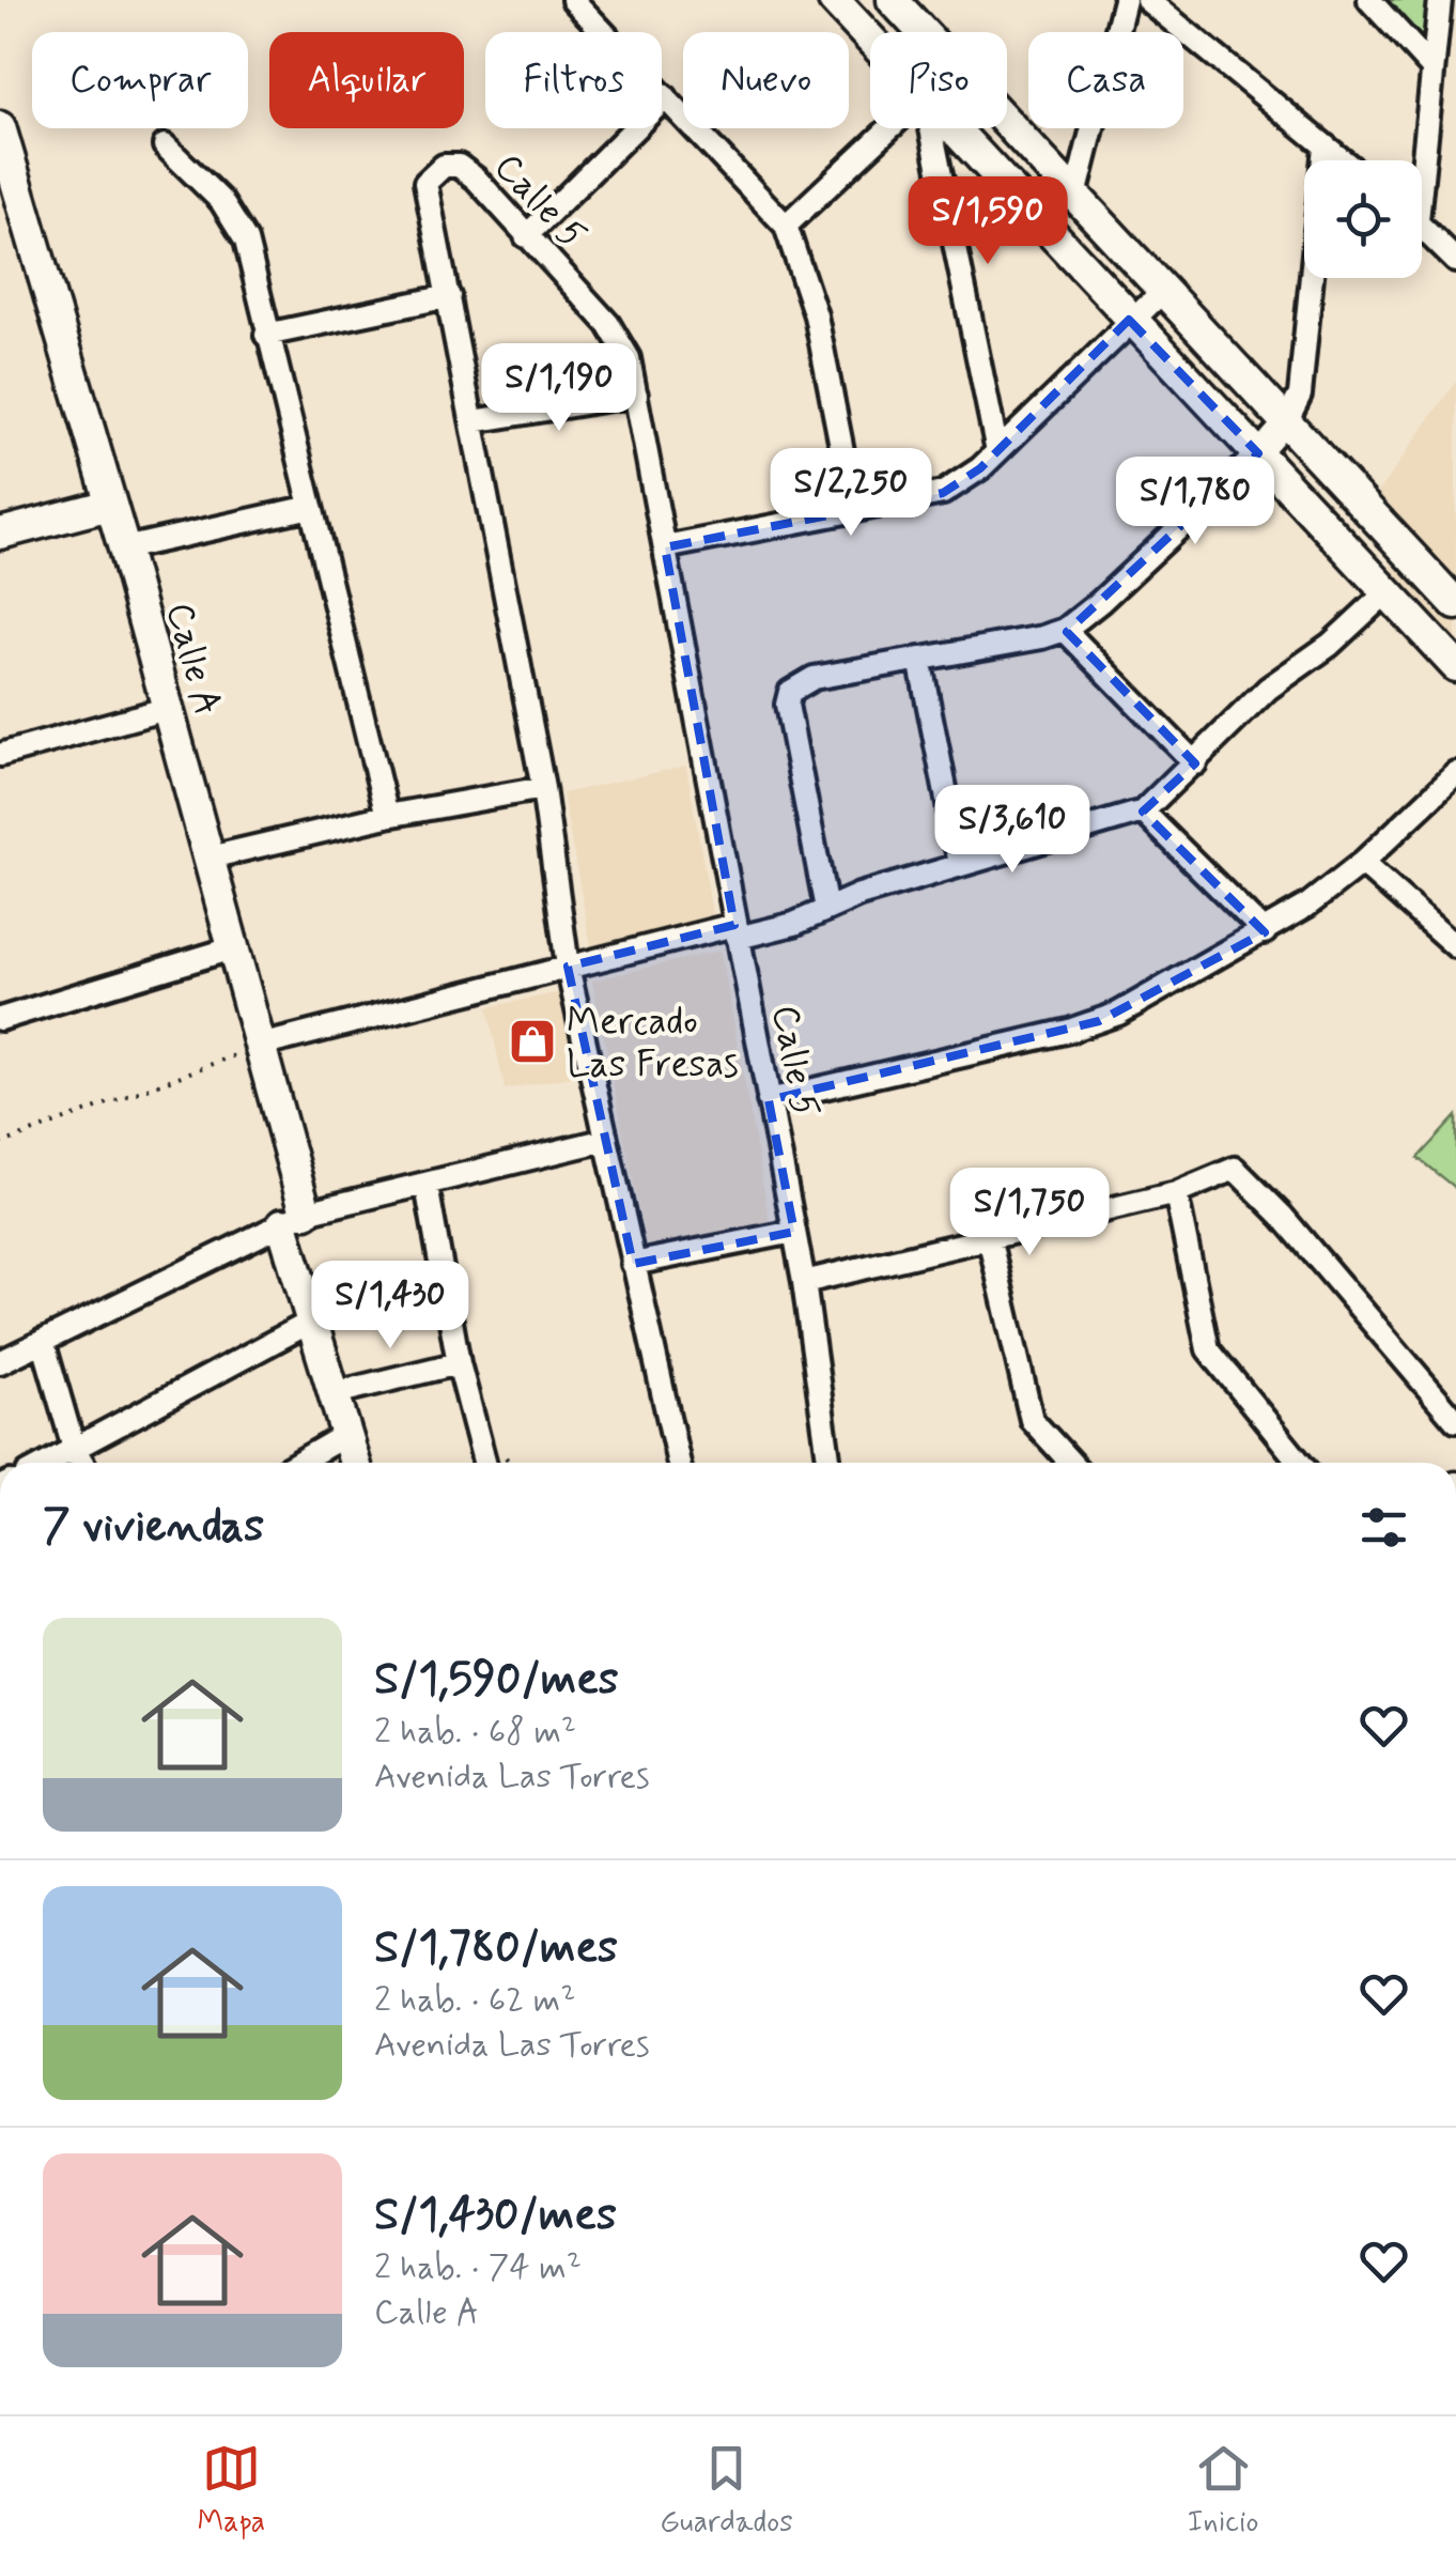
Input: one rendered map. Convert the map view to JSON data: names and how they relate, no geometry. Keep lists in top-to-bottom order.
{
  "streets": {
    "street": ["Calle 5", "Calle A"]
  },
  "places": {
    "shop": ["Mercado Las Fresas"]
  },
  "page": {
    "chip": [
      "Comprar",
      "Alquilar",
      "Filtros",
      "Nuevo",
      "Piso",
      "Casa"
    ],
    "price": [
      "S/1,590",
      "S/1,190",
      "S/2,250",
      "S/1,780",
      "S/3,610",
      "S/1,750",
      "S/1,430"
    ],
    "heading": "7 viviendas",
    "list": [
      {
        "name": "S/1,590/mes",
        "note": "2 hab. · 68 m² · Avenida Las Torres"
      },
      {
        "name": "S/1,780/mes",
        "note": "2 hab. · 62 m² · Avenida Las Torres"
      },
      {
        "name": "S/1,430/mes",
        "note": "2 hab. · 74 m² · Calle A"
      }
    ],
    "tabs": ["Mapa", "Guardados", "Inicio"]
  }
}
